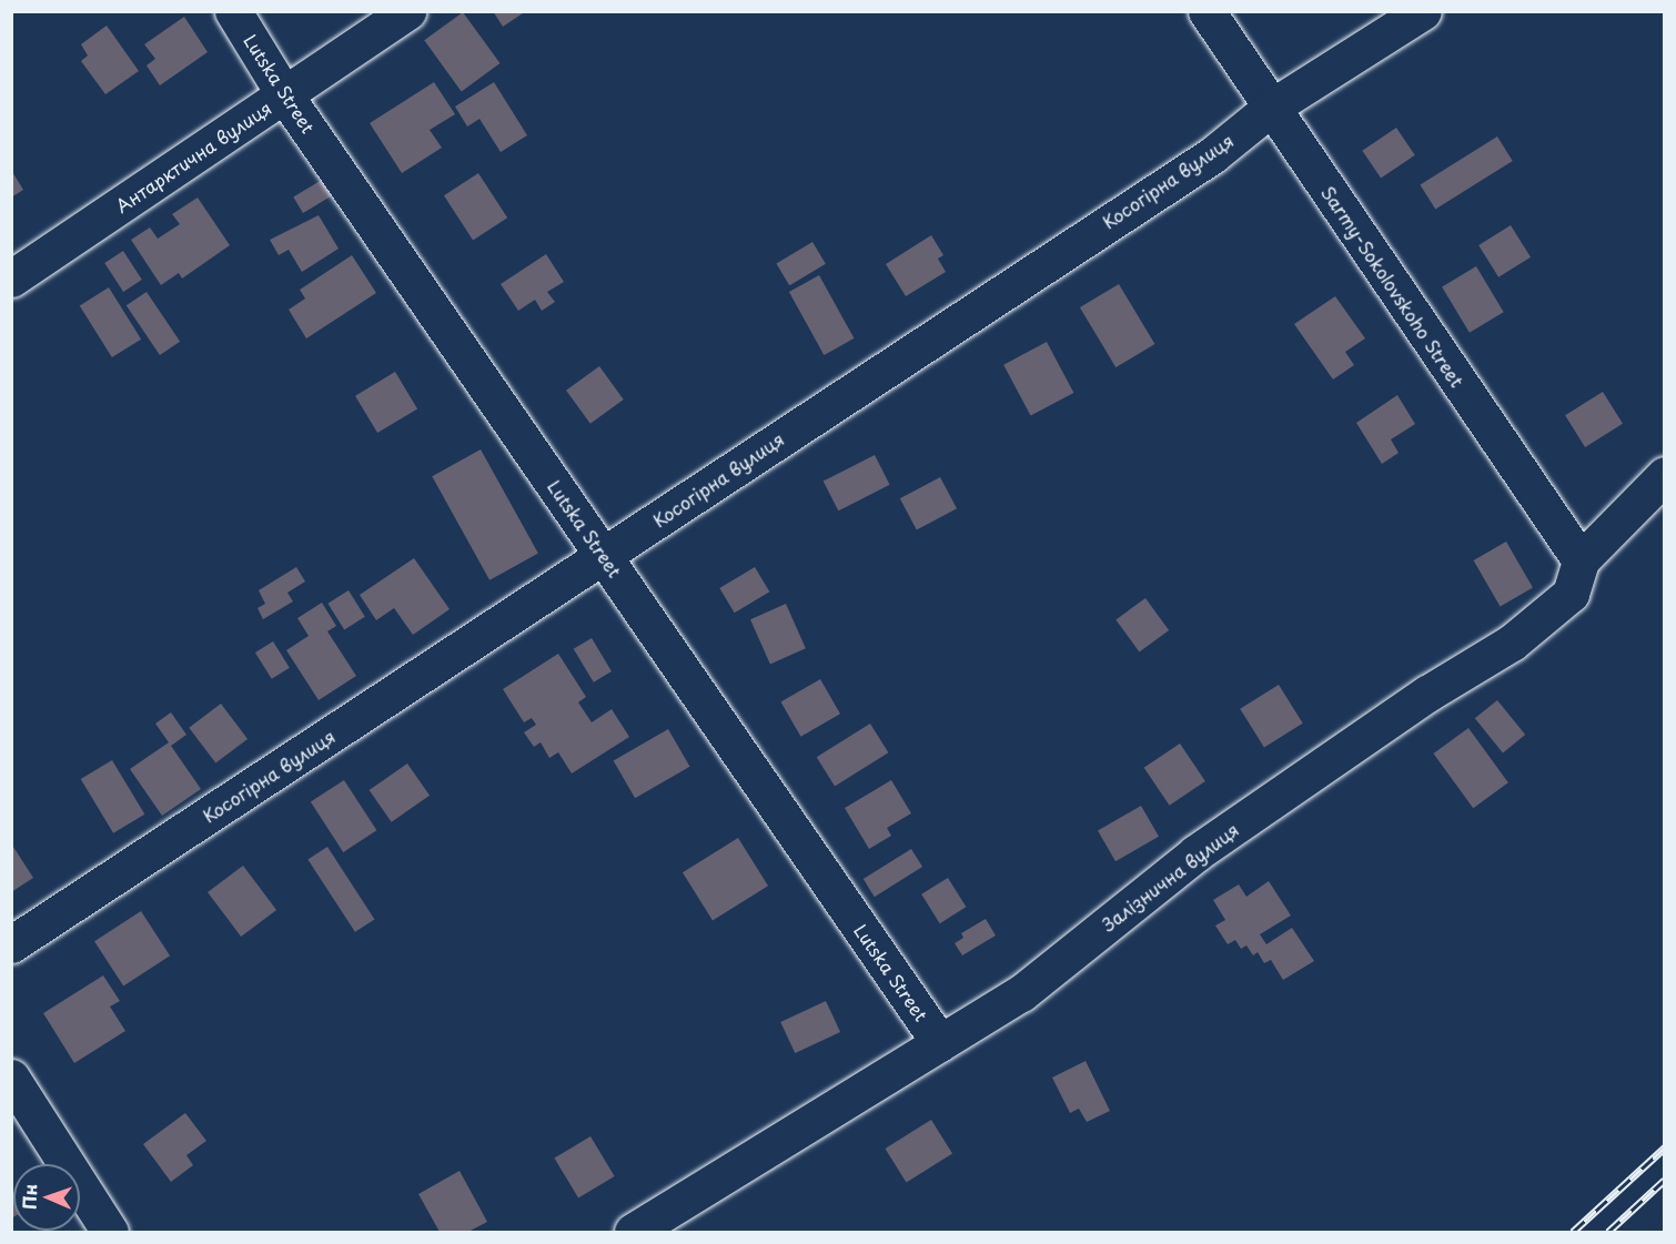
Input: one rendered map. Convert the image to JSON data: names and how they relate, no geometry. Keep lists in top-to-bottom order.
{
  "streets": {
    "street": [
      "Lutska Street",
      "Антарктична вулиця",
      "Косогірна вулиця",
      "Sarmy-Sokolovskoho Street",
      "Залізнична вулиця"
    ]
  },
  "crossings": [
    ["Lutska Street", "Антарктична вулиця"],
    ["Lutska Street", "Косогірна вулиця"],
    ["Lutska Street", "Залізнична вулиця"],
    ["Косогірна вулиця", "Sarmy-Sokolovskoho Street"],
    ["Sarmy-Sokolovskoho Street", "Залізнична вулиця"]
  ],
  "north": "left"
}
